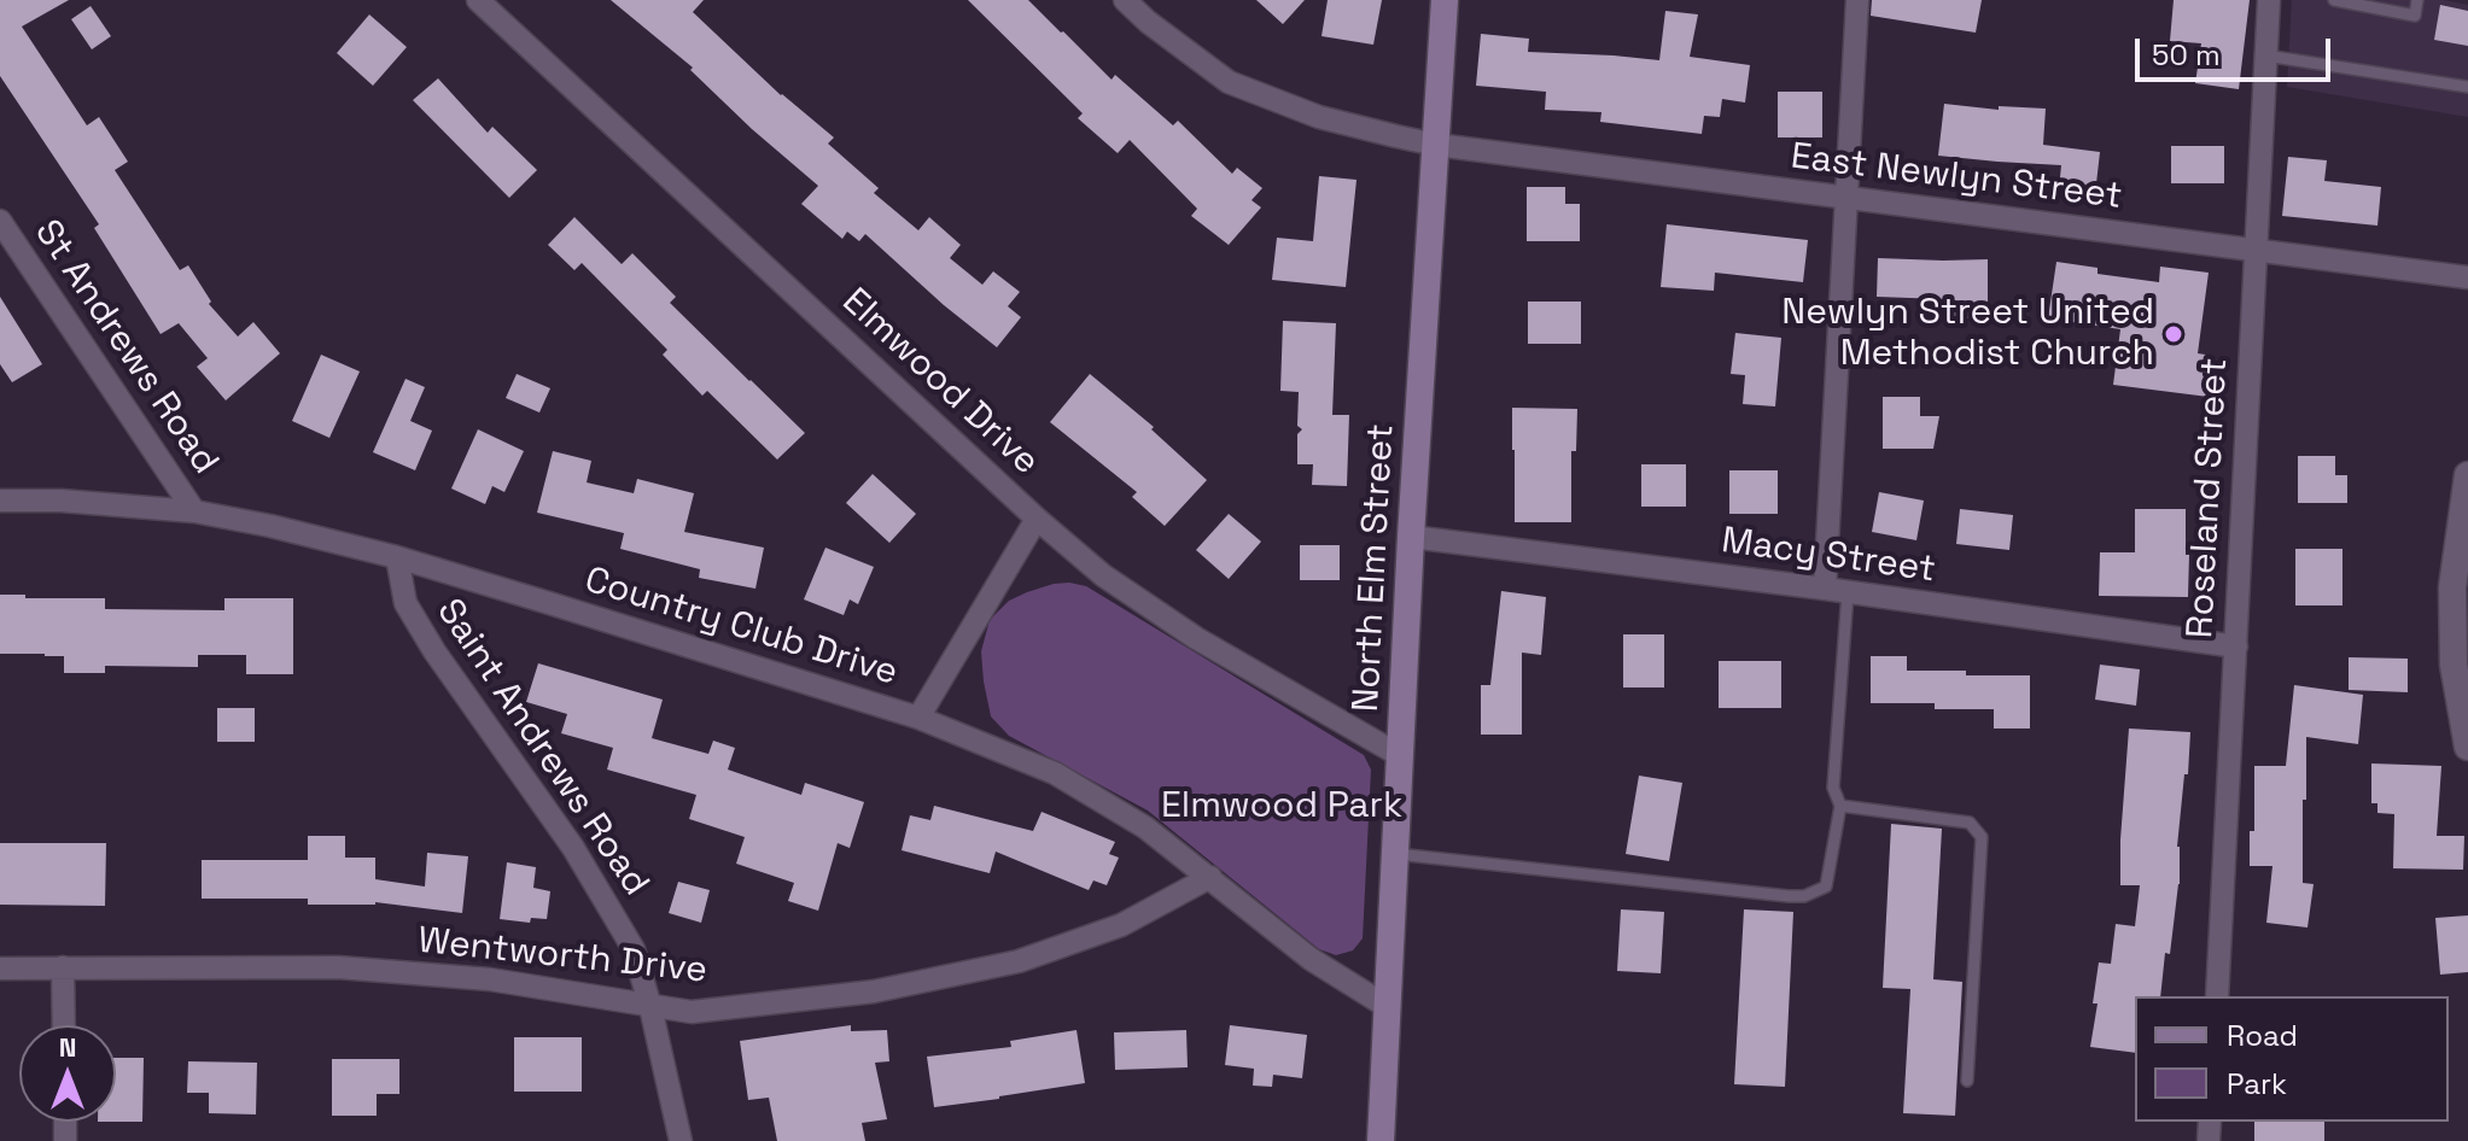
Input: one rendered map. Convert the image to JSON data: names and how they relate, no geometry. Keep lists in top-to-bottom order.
{
  "streets": {
    "main road": ["North Elm Street"],
    "street": [
      "East Newlyn Street",
      "St Andrews Road",
      "Elmwood Drive",
      "Roseland Street",
      "Macy Street",
      "Country Club Drive",
      "Saint Andrews Road",
      "Wentworth Drive"
    ]
  },
  "crossings": [
    ["East Newlyn Street", "Roseland Street"],
    ["East Newlyn Street", "North Elm Street"],
    ["St Andrews Road", "Country Club Drive"],
    ["Elmwood Drive", "North Elm Street"],
    ["Roseland Street", "Macy Street"],
    ["Macy Street", "North Elm Street"],
    ["North Elm Street", "Country Club Drive"],
    ["Country Club Drive", "Saint Andrews Road"],
    ["Country Club Drive", "Wentworth Drive"],
    ["Saint Andrews Road", "Wentworth Drive"]
  ],
  "parks": ["Elmwood Park"],
  "places": ["Newlyn Street United Methodist Church"],
  "legend": ["Road", "Park"],
  "scale_bar": "50 m",
  "north": "top"
}
